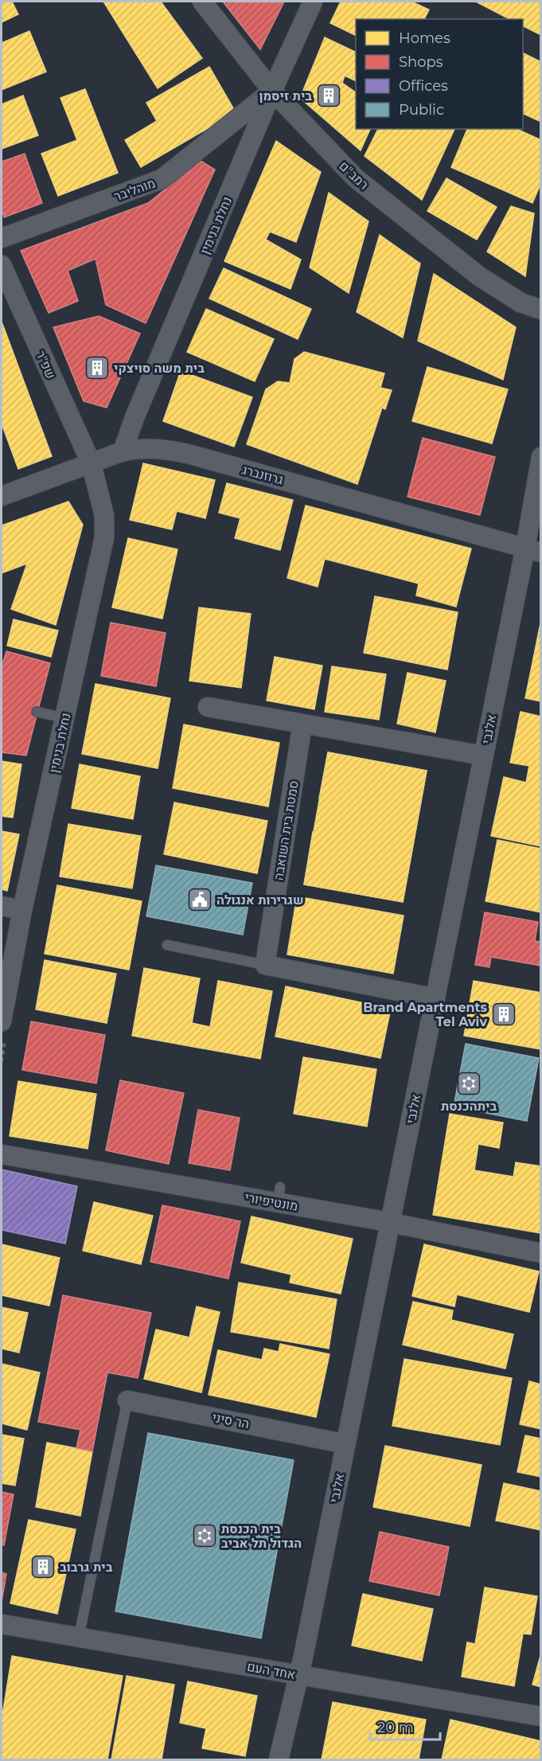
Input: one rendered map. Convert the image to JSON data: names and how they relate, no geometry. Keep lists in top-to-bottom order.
{
  "streets": {
    "street": [
      "רמב\"ם",
      "מוהליבר",
      "נחלת בנימין",
      "שפ\"ר",
      "גרוזנברג",
      "אלנבי",
      "סמטת בית השואבה",
      "מונטיפיורי",
      "הר סיני",
      "אחד העם"
    ]
  },
  "crossings": [
    ["רמב\"ם", "מוהליבר"],
    ["רמב\"ם", "נחלת בנימין"],
    ["מוהליבר", "נחלת בנימין"],
    ["נחלת בנימין", "שפ\"ר"],
    ["נחלת בנימין", "גרוזנברג"],
    ["שפ\"ר", "גרוזנברג"],
    ["גרוזנברג", "אלנבי"],
    ["אלנבי", "מונטיפיורי"],
    ["אלנבי", "אחד העם"]
  ],
  "places": {
    "building": [
      "בית זיסמן",
      "בית משה סויצקי",
      "Brand Apartments Tel Aviv",
      "בית גרבוב"
    ],
    "public building": ["שגרירות אנגולה"],
    "synagogue": ["ביתהכנסת", "בית הכנסת הגדול תל אביב"]
  },
  "legend": [
    "Homes",
    "Shops",
    "Offices",
    "Public"
  ],
  "scale_bar": "20 m"
}
